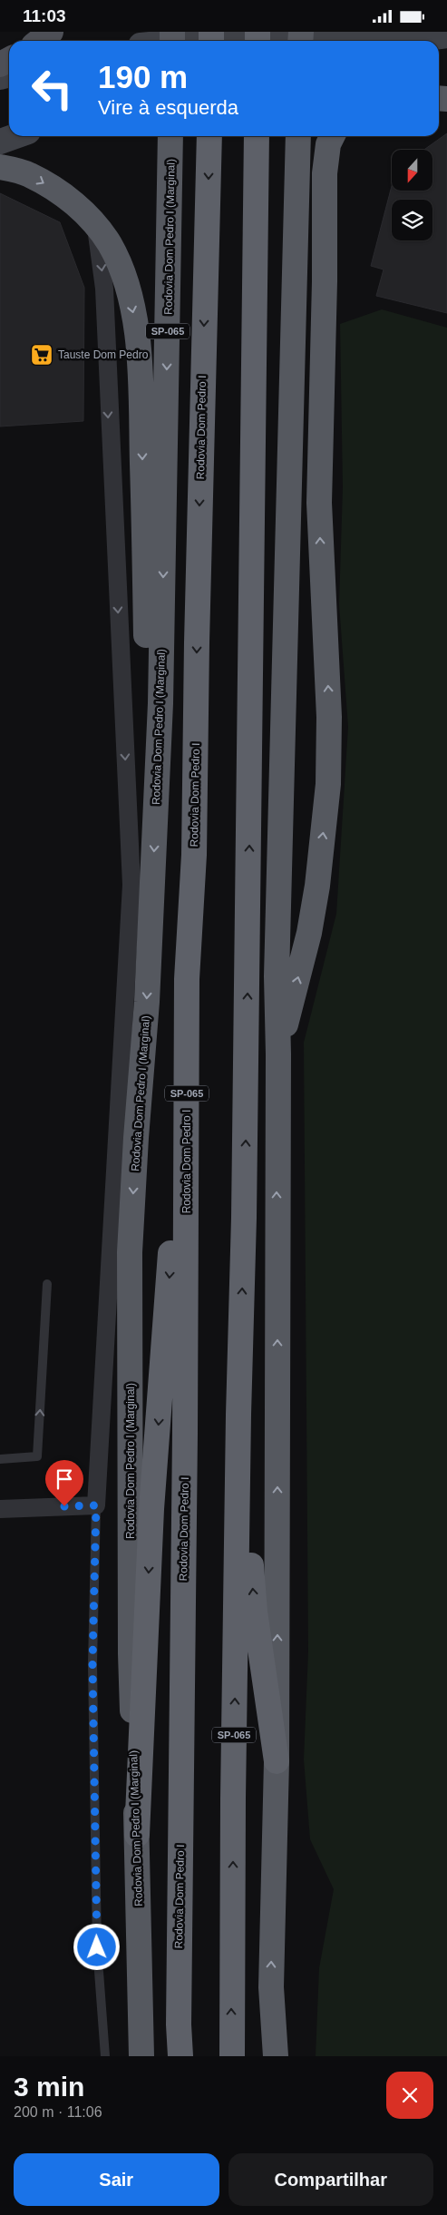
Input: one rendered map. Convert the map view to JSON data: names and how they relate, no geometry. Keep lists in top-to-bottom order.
{
  "streets": {
    "highway": ["Rodovia Dom Pedro I (Marginal)", "SP-065", "Rodovia Dom Pedro I"]
  },
  "places": {
    "supermarket": ["Tauste Dom Pedro"]
  },
  "north": "bottom",
  "page": {
    "status": "11:03",
    "turn": ["190 m", "Vire à esquerda"],
    "heading": ["3 min", "200 m · 11:06"],
    "buttons": ["Sair", "Compartilhar"]
  }
}
